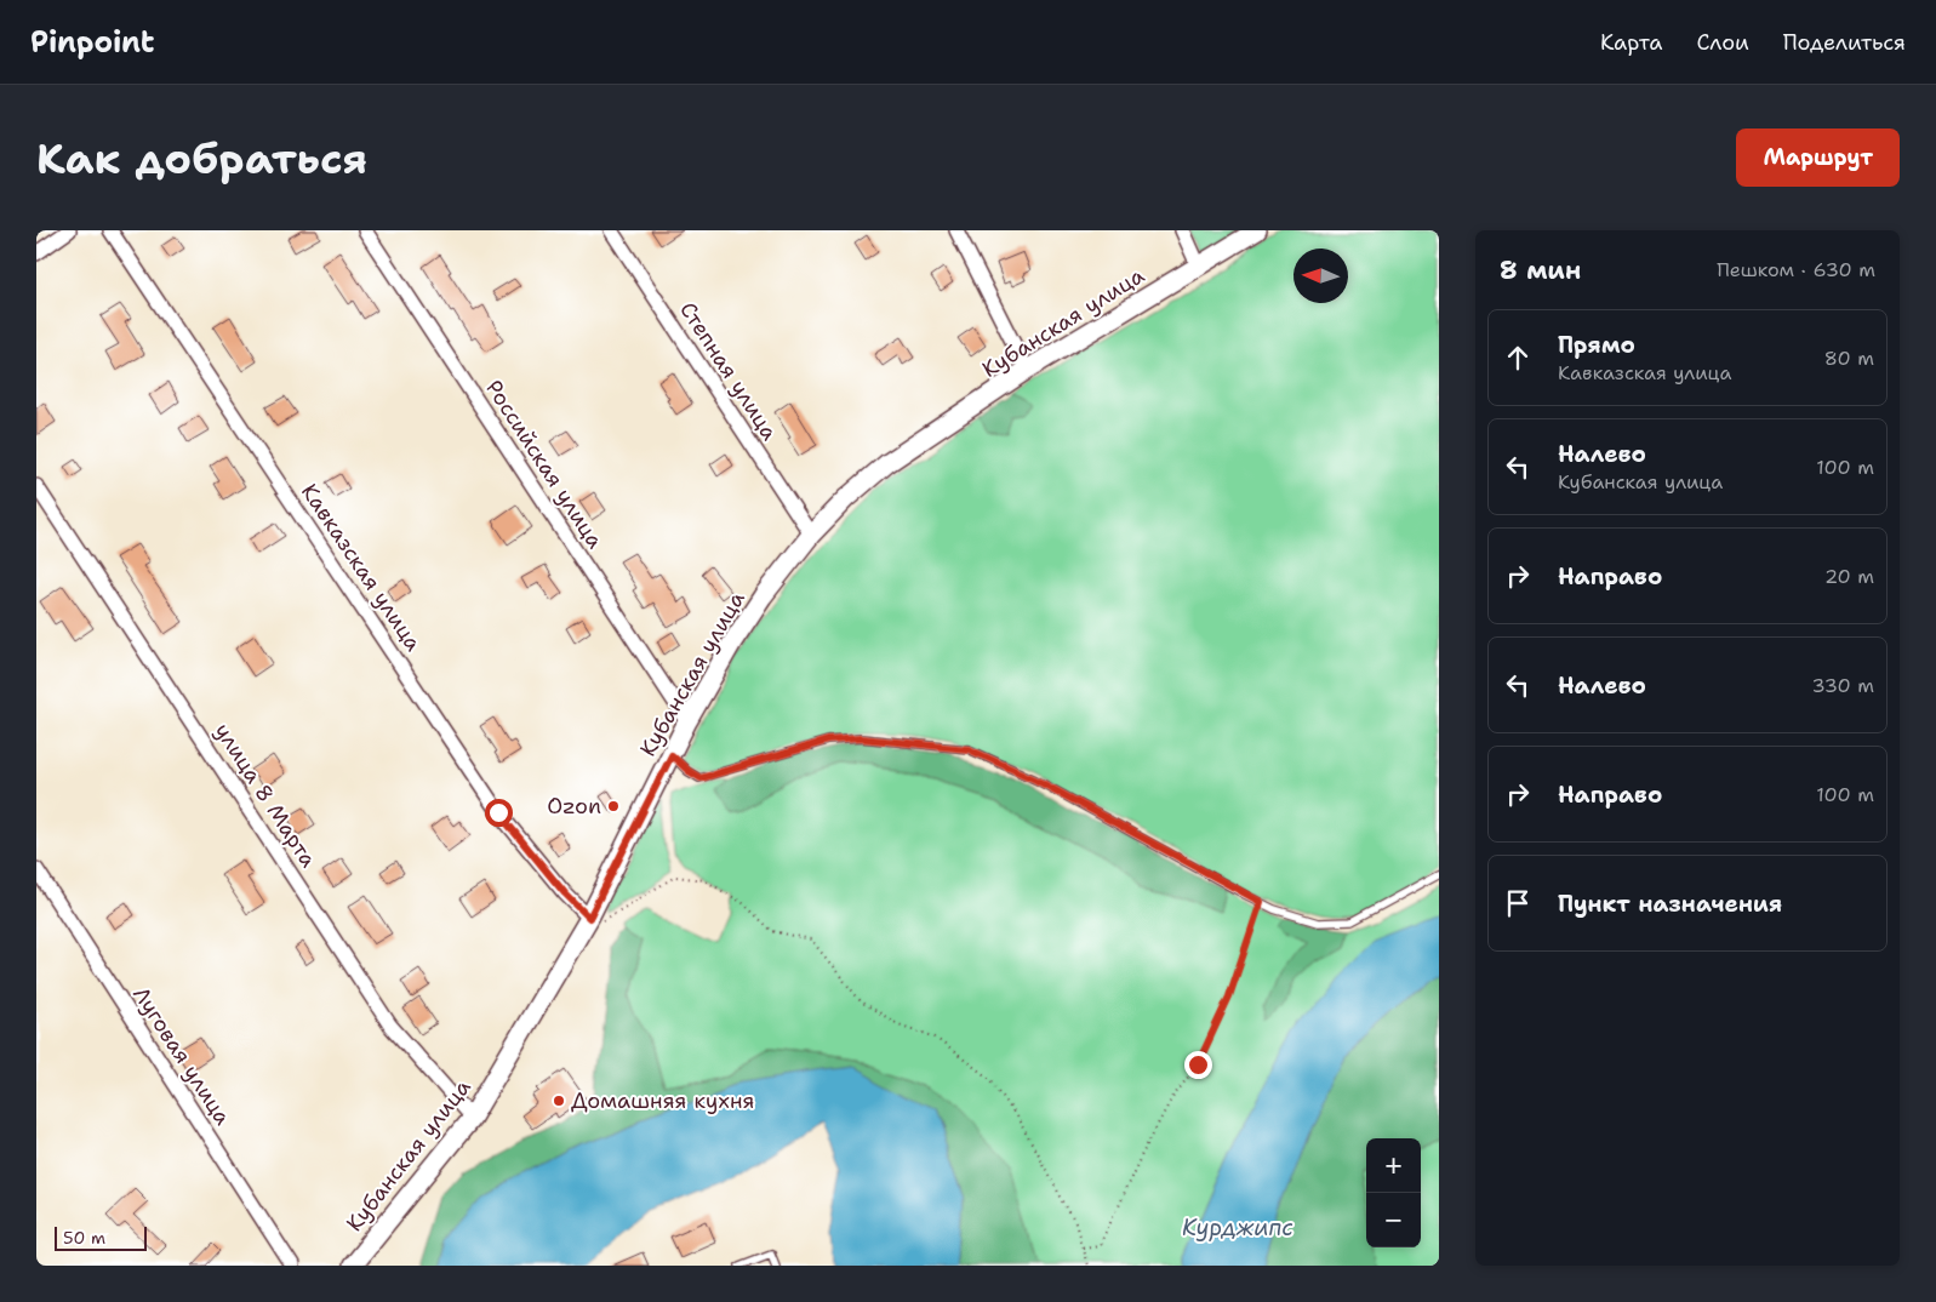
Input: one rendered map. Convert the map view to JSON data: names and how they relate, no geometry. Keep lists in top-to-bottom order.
{
  "streets": {
    "main road": ["Кубанская улица"],
    "street": [
      "Степная улица",
      "Российская улица",
      "Кавказская улица",
      "улица 8 Марта",
      "Луговая улица"
    ]
  },
  "crossings": [
    ["Кубанская улица", "Степная улица"],
    ["Кубанская улица", "Российская улица"],
    ["Кубанская улица", "Кавказская улица"],
    ["Кубанская улица", "улица 8 Марта"]
  ],
  "water": ["Курджипс"],
  "places": ["Ozon", "Домашняя кухня"],
  "scale_bar": "50 m",
  "north": "left",
  "page": {
    "header": "Pinpoint",
    "nav": ["Карта", "Слои", "Поделиться"],
    "buttons": "Маршрут",
    "title": "Как добраться",
    "heading": ["8 мин", "Пешком · 630 m"],
    "list": [
      ["Прямо", "Кавказская улица", "80 m"],
      ["Налево", "Кубанская улица", "100 m"],
      ["Направо", "20 m"],
      ["Налево", "330 m"],
      ["Направо", "100 m"],
      "Пункт назначения"
    ],
    "map_buttons": ["+", "−"],
    "scale": "50 m"
  }
}
